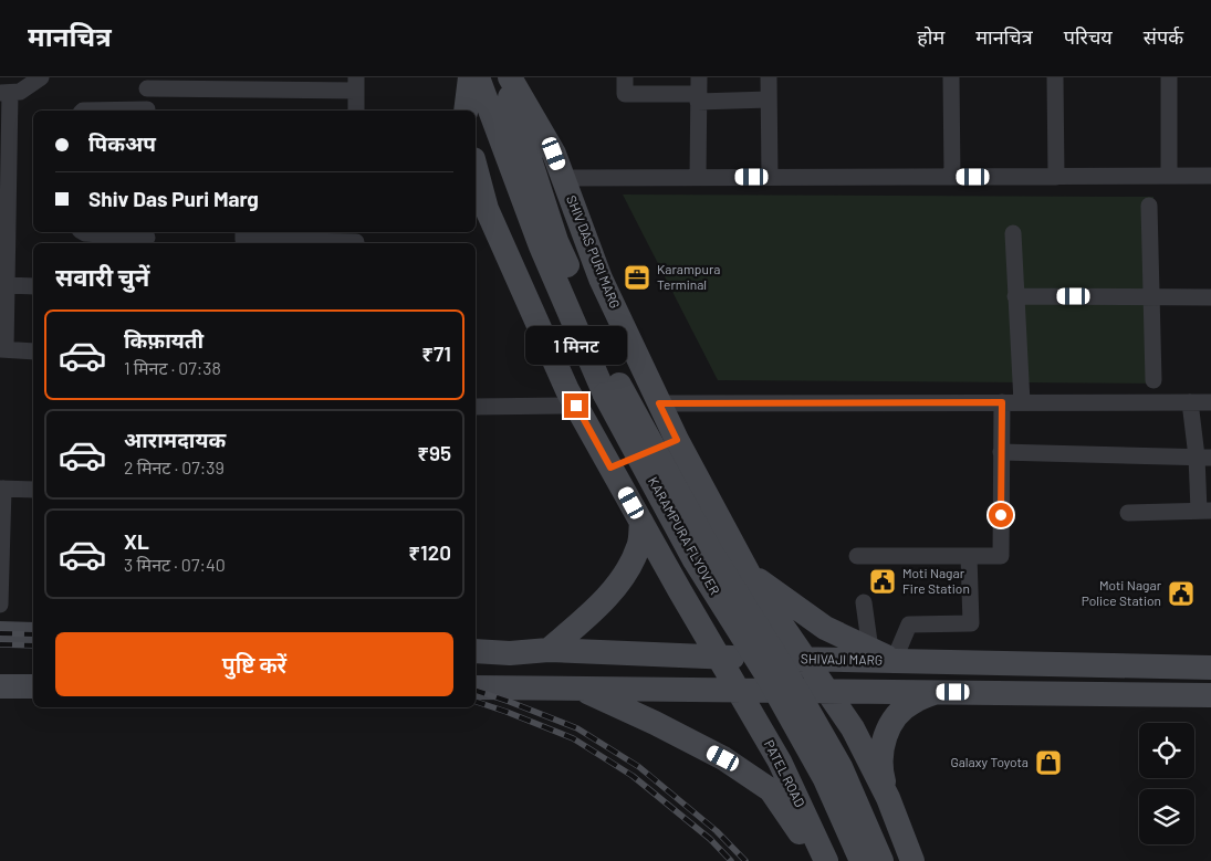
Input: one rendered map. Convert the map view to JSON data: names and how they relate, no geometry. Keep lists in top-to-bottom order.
{
  "streets": {
    "main road": [
      "SHIV DAS PURI MARG",
      "KARAMPURA FLYOVER",
      "SHIVAJI MARG",
      "PATEL ROAD"
    ]
  },
  "crossings": [
    ["SHIV DAS PURI MARG", "SHIVAJI MARG"],
    ["SHIVAJI MARG", "PATEL ROAD"]
  ],
  "places": {
    "office": ["Karampura Terminal"],
    "public building": ["Moti Nagar Fire Station", "Moti Nagar Police Station"],
    "shop": ["Galaxy Toyota"]
  },
  "page": {
    "header": "मानचित्र",
    "nav": [
      "होम",
      "मानचित्र",
      "परिचय",
      "संपर्क"
    ],
    "banner": ["पिकअप", "Shiv Das Puri Marg"],
    "heading": "सवारी चुनें",
    "list": [
      {
        "name": "किफ़ायती",
        "note": "1 मिनट · 07:38",
        "value": "₹71"
      },
      {
        "name": "आरामदायक",
        "note": "2 मिनट · 07:39",
        "value": "₹95"
      },
      {
        "name": "XL",
        "note": "3 मिनट · 07:40",
        "value": "₹120"
      }
    ],
    "bubble": "1 मिनट",
    "buttons": "पुष्टि करें"
  }
}
